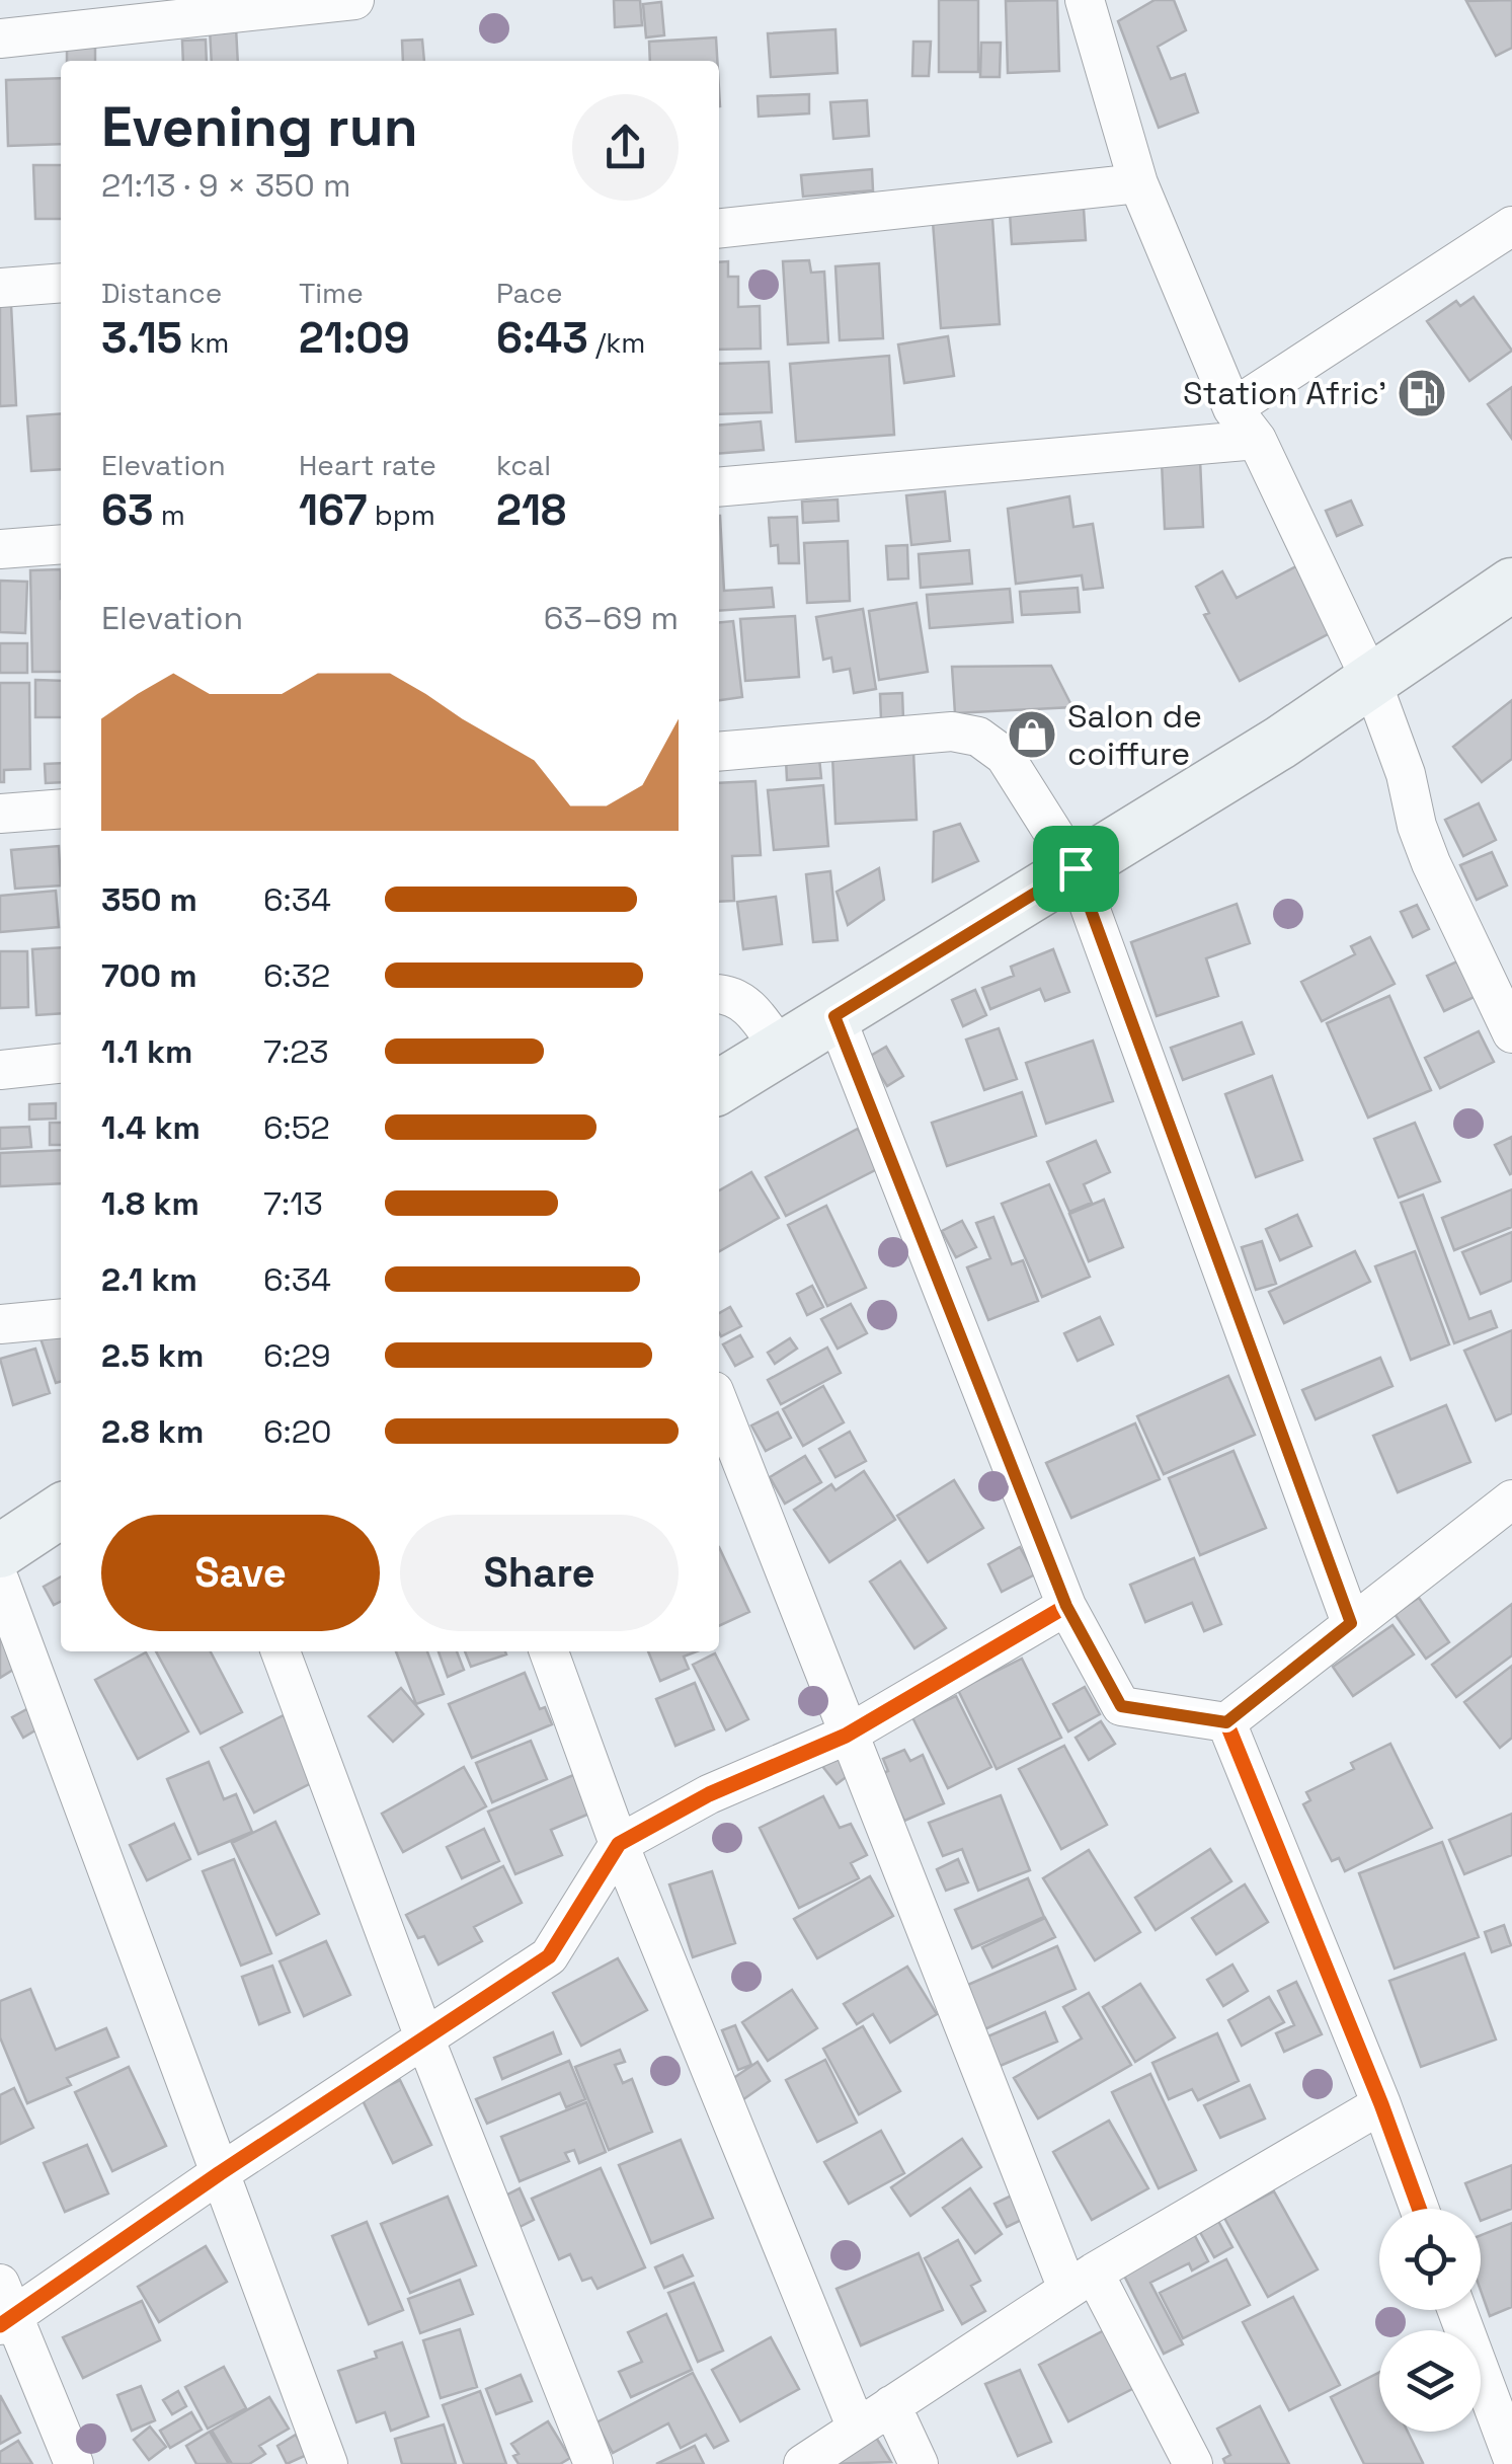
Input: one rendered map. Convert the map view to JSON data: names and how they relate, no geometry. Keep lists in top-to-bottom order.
{
  "places": {
    "fuel station": ["Station Afric'"],
    "shop": ["Salon de coiffure"]
  },
  "page": {
    "heading": ["Evening run", "21:13 · 9 × 350 m"],
    "stats": [
      ["Distance", "3.15 km"],
      ["Time", "21:09"],
      ["Pace", "6:43 /km"],
      ["Elevation", "63 m"],
      ["Heart rate", "167 bpm"],
      ["kcal", "218"]
    ],
    "chart": ["Elevation", "63–69 m"],
    "list": [
      {
        "name": "350 m",
        "note": "6:34"
      },
      {
        "name": "700 m",
        "note": "6:32"
      },
      {
        "name": "1.1 km",
        "note": "7:23"
      },
      {
        "name": "1.4 km",
        "note": "6:52"
      },
      {
        "name": "1.8 km",
        "note": "7:13"
      },
      {
        "name": "2.1 km",
        "note": "6:34"
      },
      {
        "name": "2.5 km",
        "note": "6:29"
      },
      {
        "name": "2.8 km",
        "note": "6:20"
      }
    ],
    "buttons": ["Save", "Share"]
  }
}
